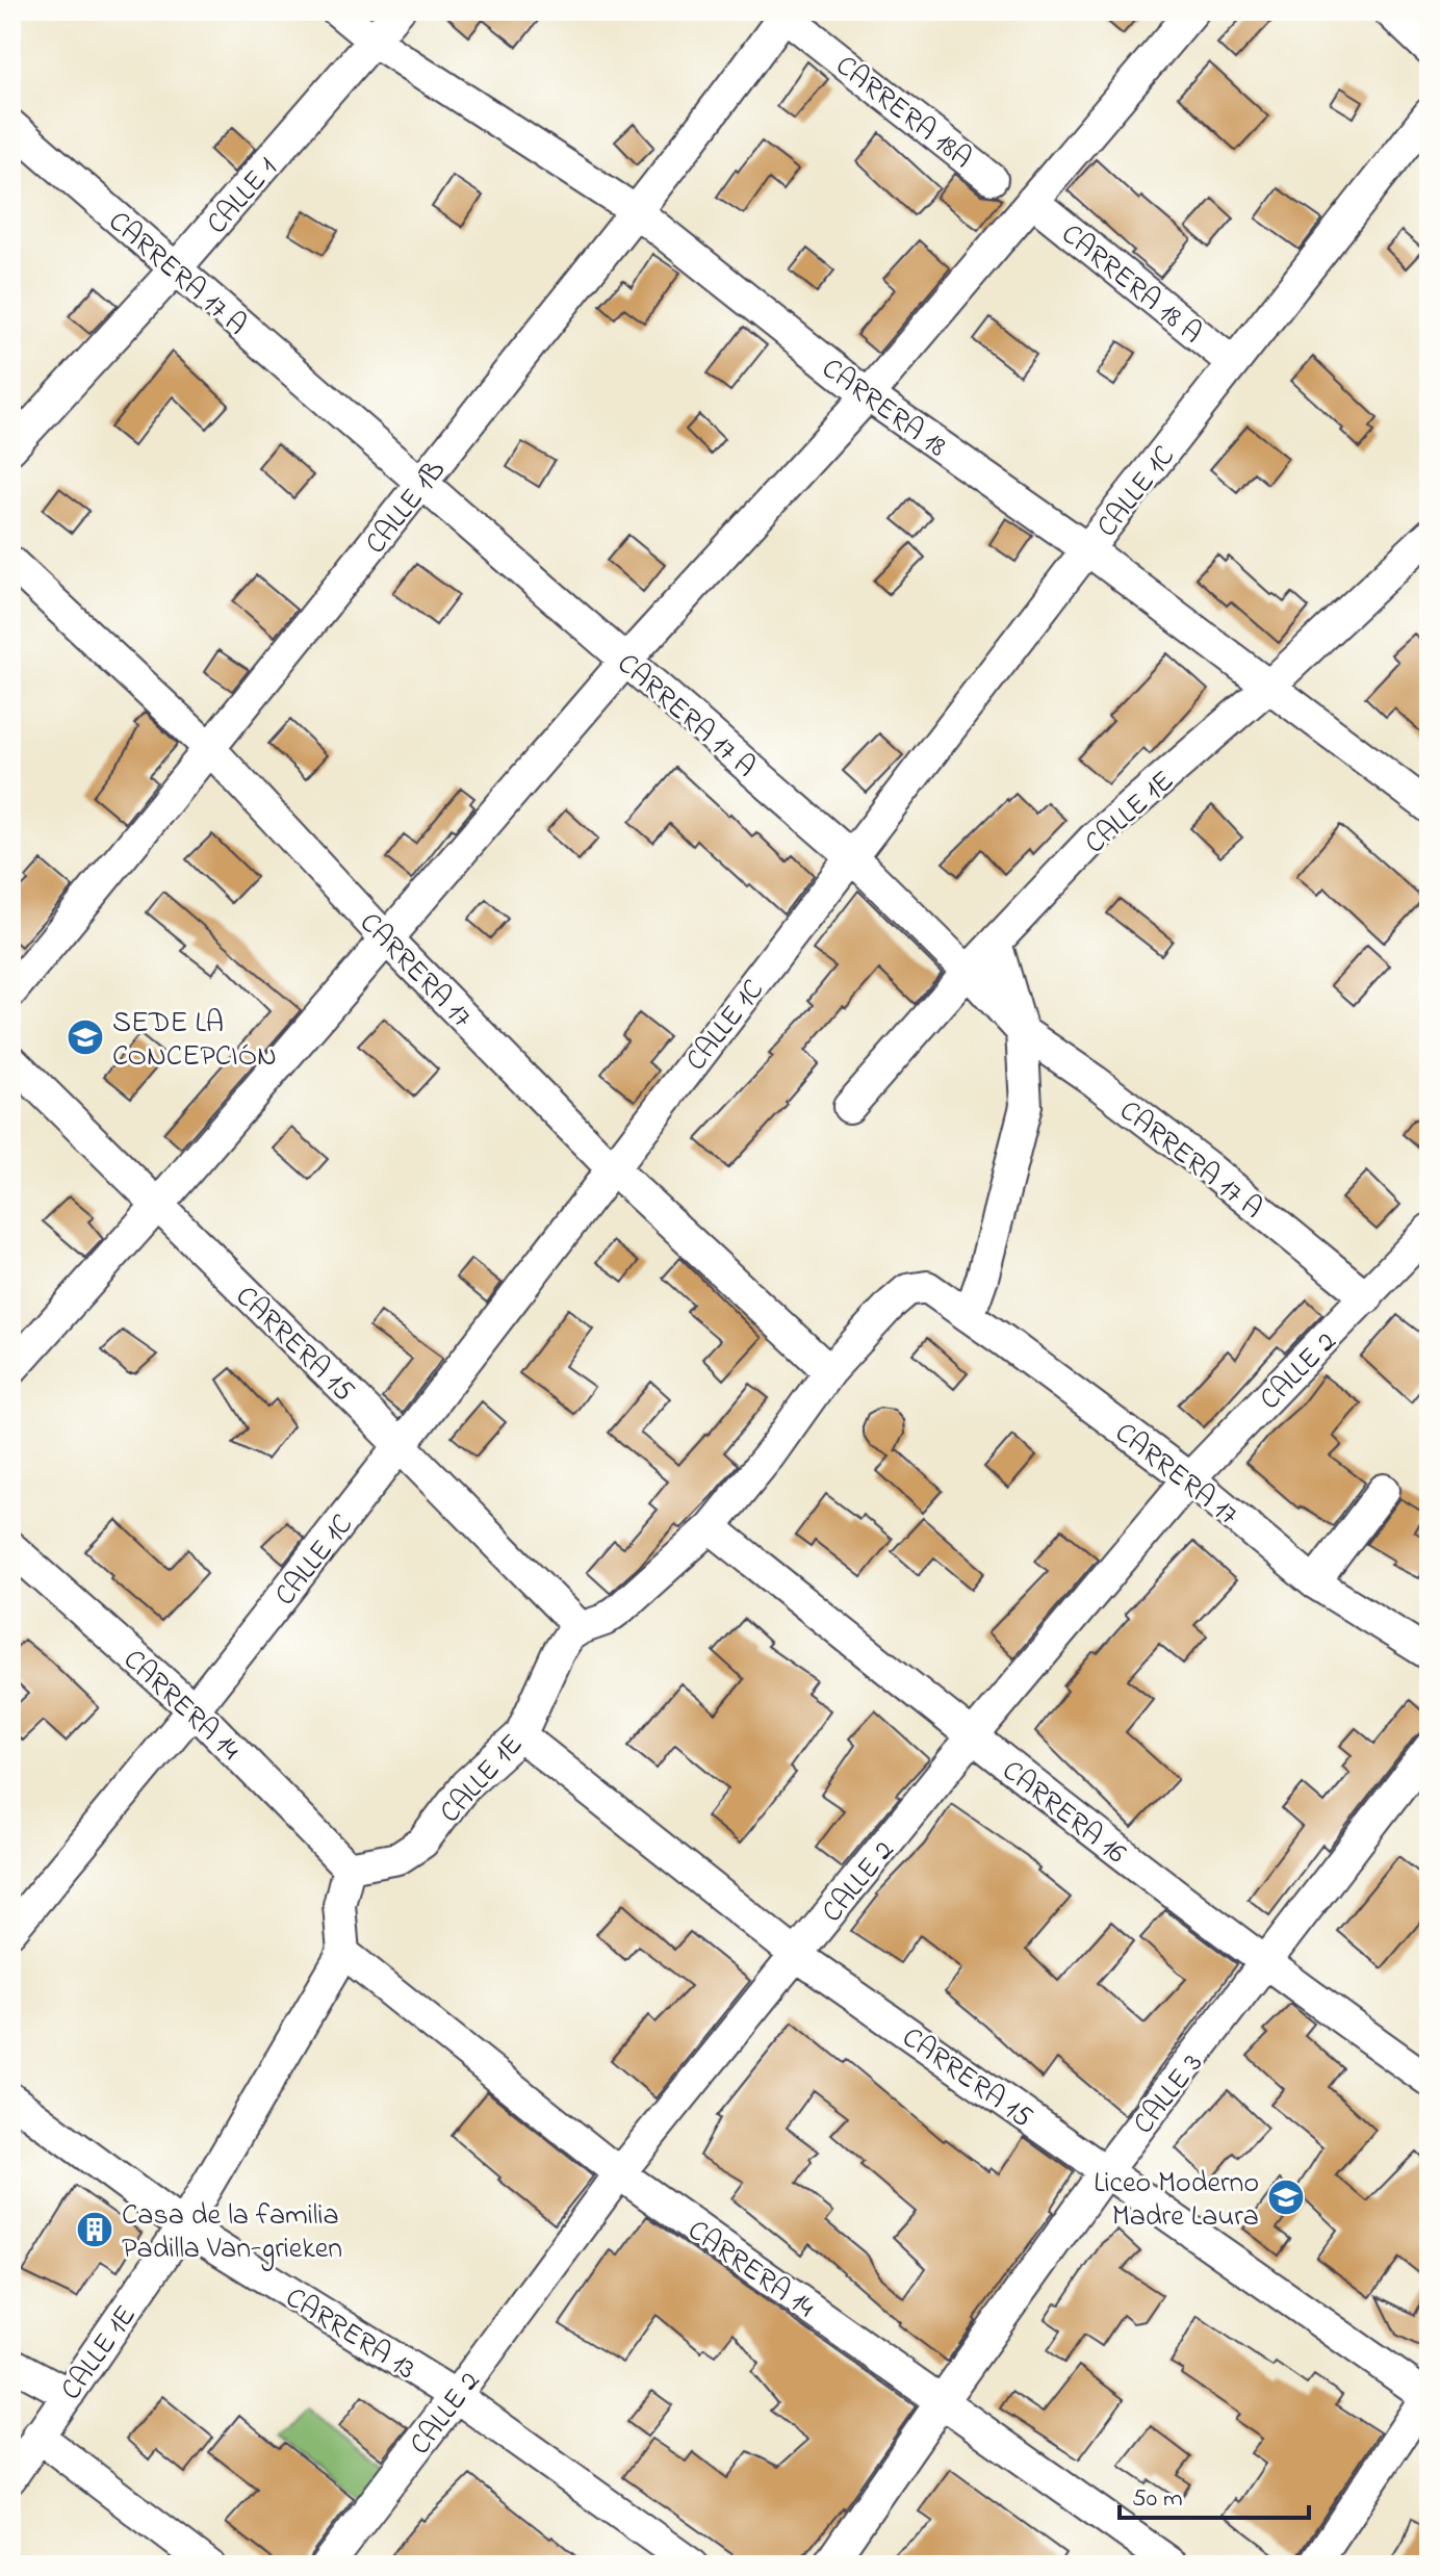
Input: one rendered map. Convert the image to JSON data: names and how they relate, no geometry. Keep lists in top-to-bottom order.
{
  "streets": {
    "street": [
      "CARRERA 18A",
      "CALLE 1",
      "CARRERA 17 A",
      "CARRERA 18 A",
      "CARRERA 18",
      "CALLE 1C",
      "CALLE 1B",
      "CALLE 1E",
      "CARRERA 17",
      "CARRERA 15",
      "CALLE 2",
      "CARRERA 14",
      "CARRERA 16",
      "CALLE 3",
      "CARRERA 13"
    ]
  },
  "crossings": [
    ["CARRERA 18A", "CALLE 1B"],
    ["CALLE 1", "CARRERA 17 A"],
    ["CALLE 1", "CARRERA 18"],
    ["CARRERA 17 A", "CALLE 1C"],
    ["CARRERA 17 A", "CALLE 1B"],
    ["CARRERA 17 A", "CALLE 1E"],
    ["CARRERA 17 A", "CALLE 2"],
    ["CARRERA 18 A", "CALLE 1C"],
    ["CARRERA 18", "CALLE 1C"],
    ["CARRERA 18", "CALLE 1B"],
    ["CARRERA 18", "CALLE 1E"],
    ["CALLE 1C", "CARRERA 17"],
    ["CALLE 1C", "CARRERA 15"],
    ["CALLE 1C", "CARRERA 14"],
    ["CALLE 1B", "CARRERA 17"],
    ["CALLE 1E", "CARRERA 17"],
    ["CALLE 1E", "CARRERA 15"],
    ["CALLE 1E", "CARRERA 14"],
    ["CALLE 1E", "CARRERA 16"],
    ["CALLE 1E", "CARRERA 13"],
    ["CARRERA 17", "CALLE 2"],
    ["CARRERA 15", "CALLE 2"],
    ["CARRERA 15", "CALLE 3"],
    ["CALLE 2", "CARRERA 14"],
    ["CALLE 2", "CARRERA 16"],
    ["CALLE 2", "CARRERA 13"],
    ["CARRERA 14", "CALLE 3"],
    ["CARRERA 16", "CALLE 3"]
  ],
  "places": {
    "school or university": ["SEDE LA CONCEPCIÓN", "Liceo Moderno Madre Laura"],
    "building": ["Casa de la familia Padilla Van-grieken"]
  },
  "scale_bar": "50 m"
}
